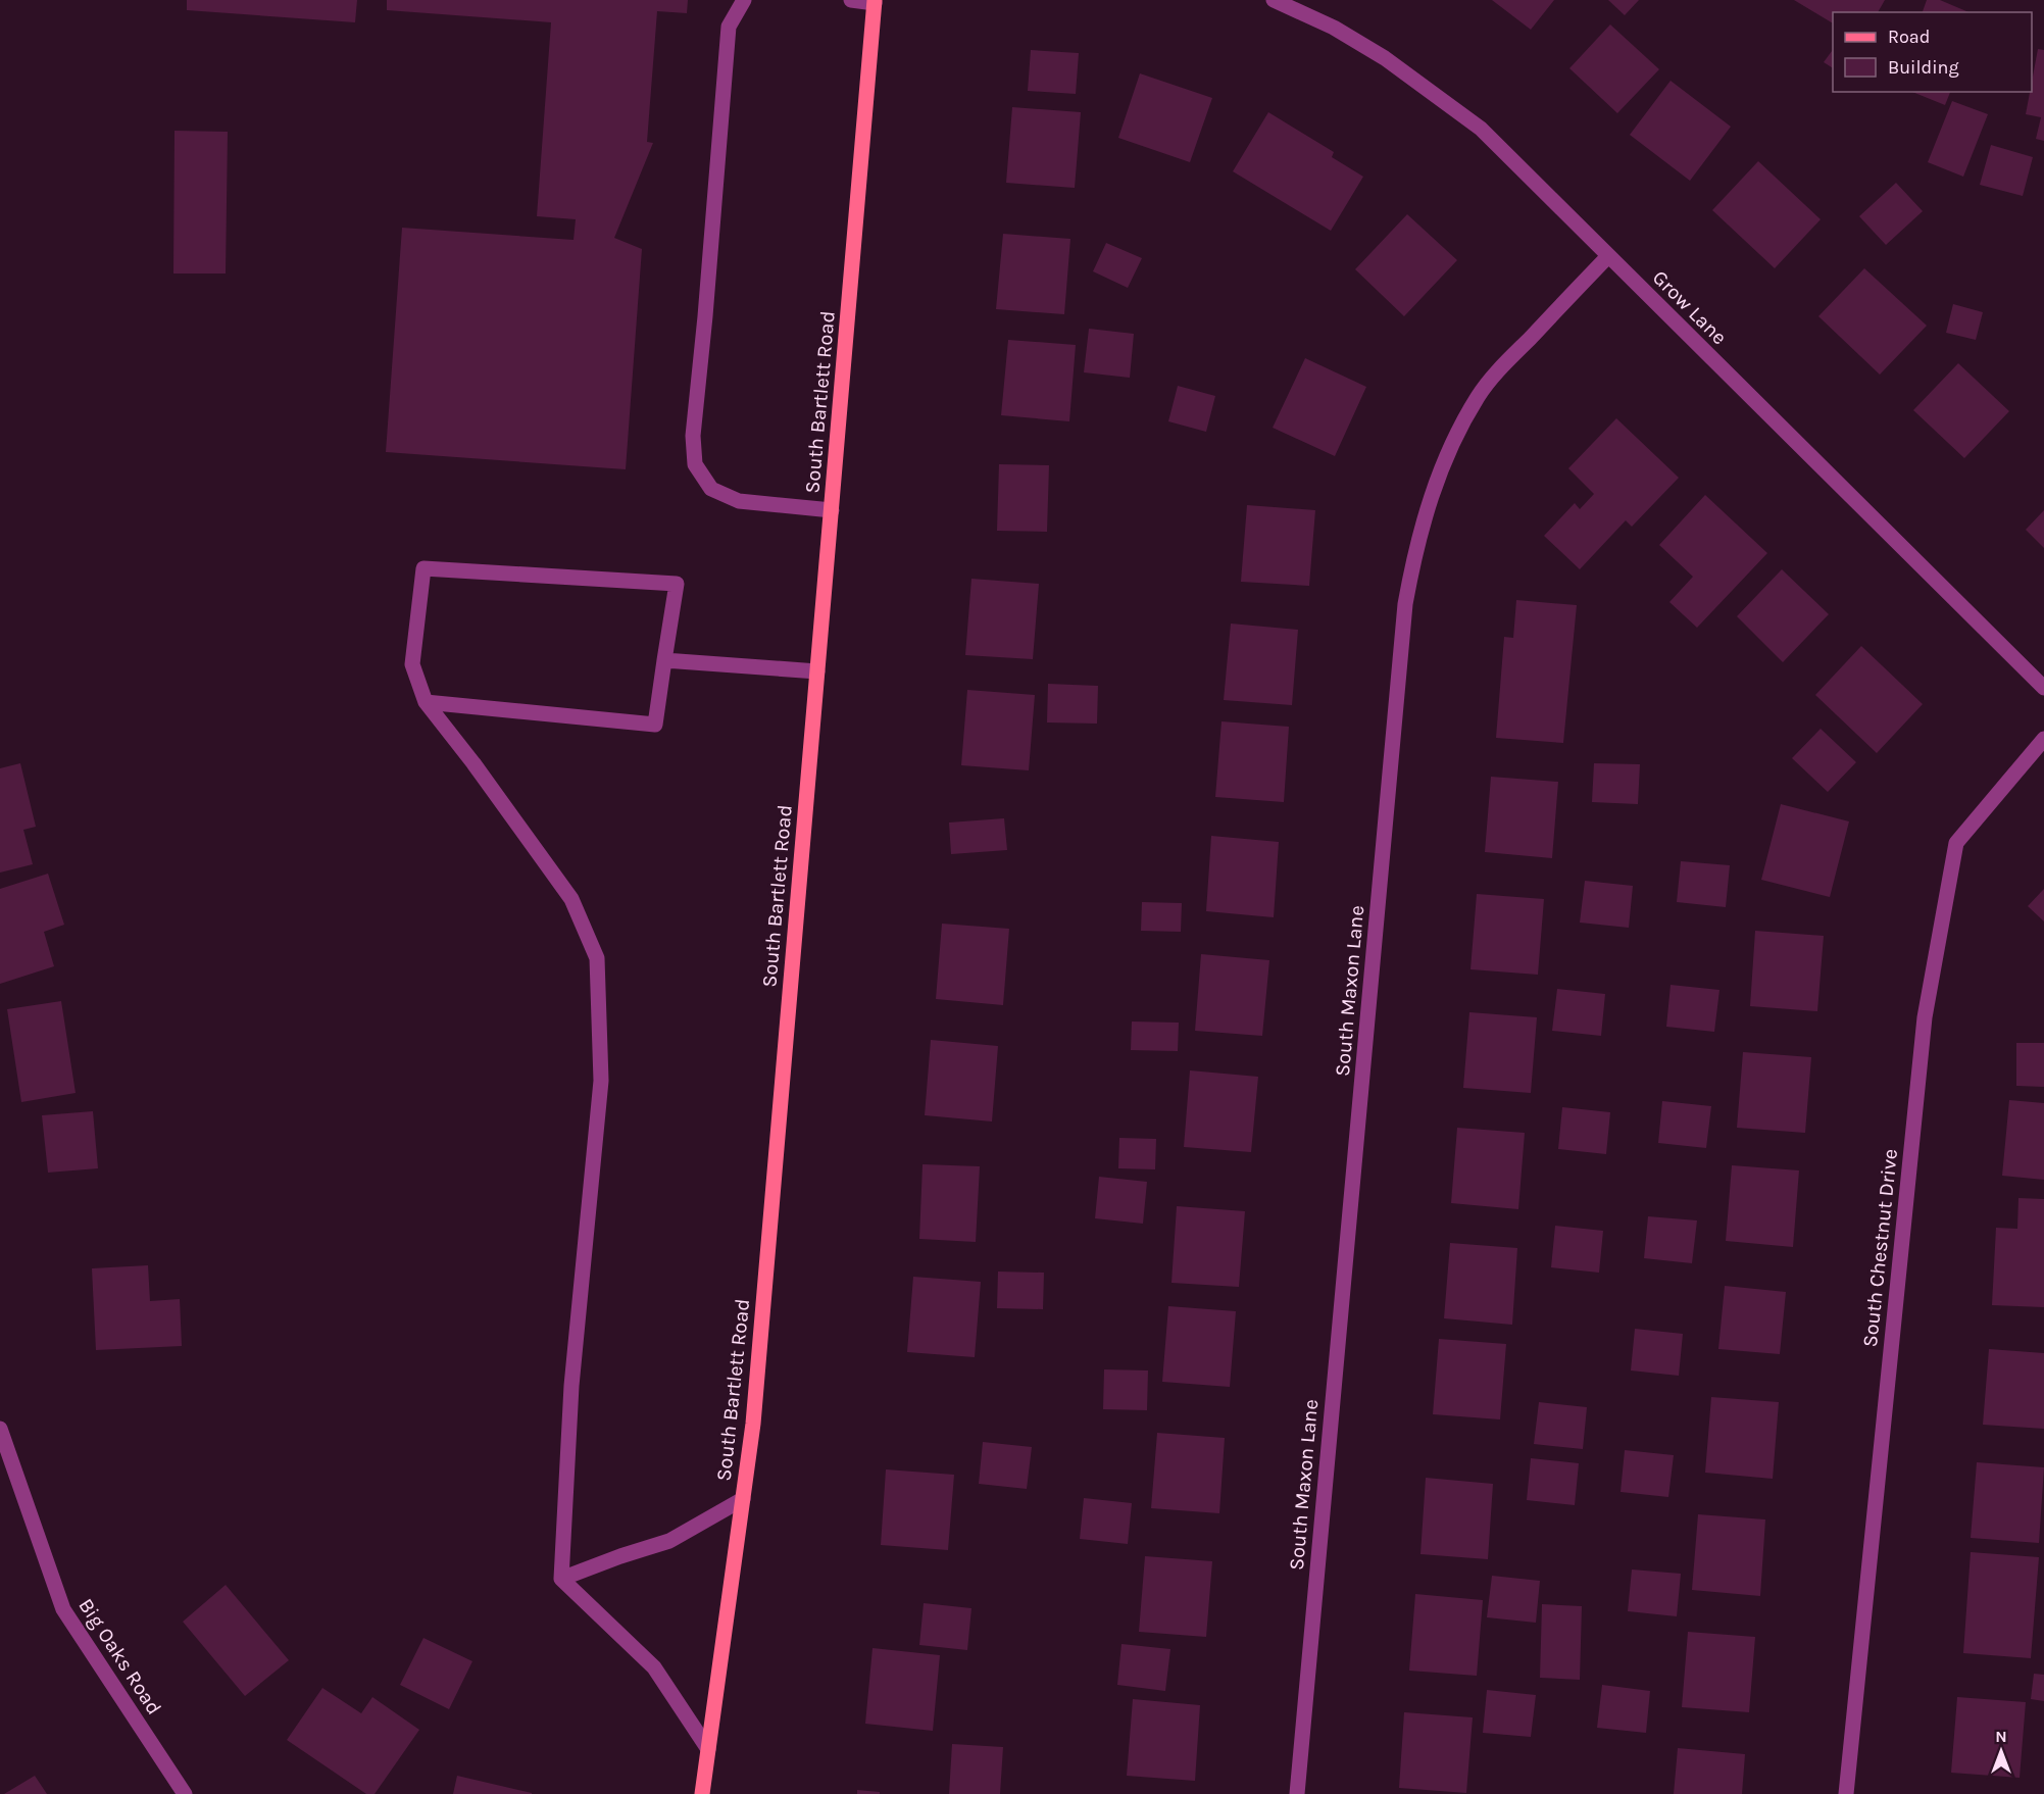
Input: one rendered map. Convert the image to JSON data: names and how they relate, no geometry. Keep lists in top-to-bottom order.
{
  "streets": {
    "main road": ["South Bartlett Road"],
    "street": [
      "Grow Lane",
      "South Maxon Lane",
      "South Chestnut Drive",
      "Big Oaks Road"
    ]
  },
  "crossings": [
    ["Grow Lane", "South Maxon Lane"]
  ],
  "legend": ["Road", "Building"],
  "north": "top"
}
